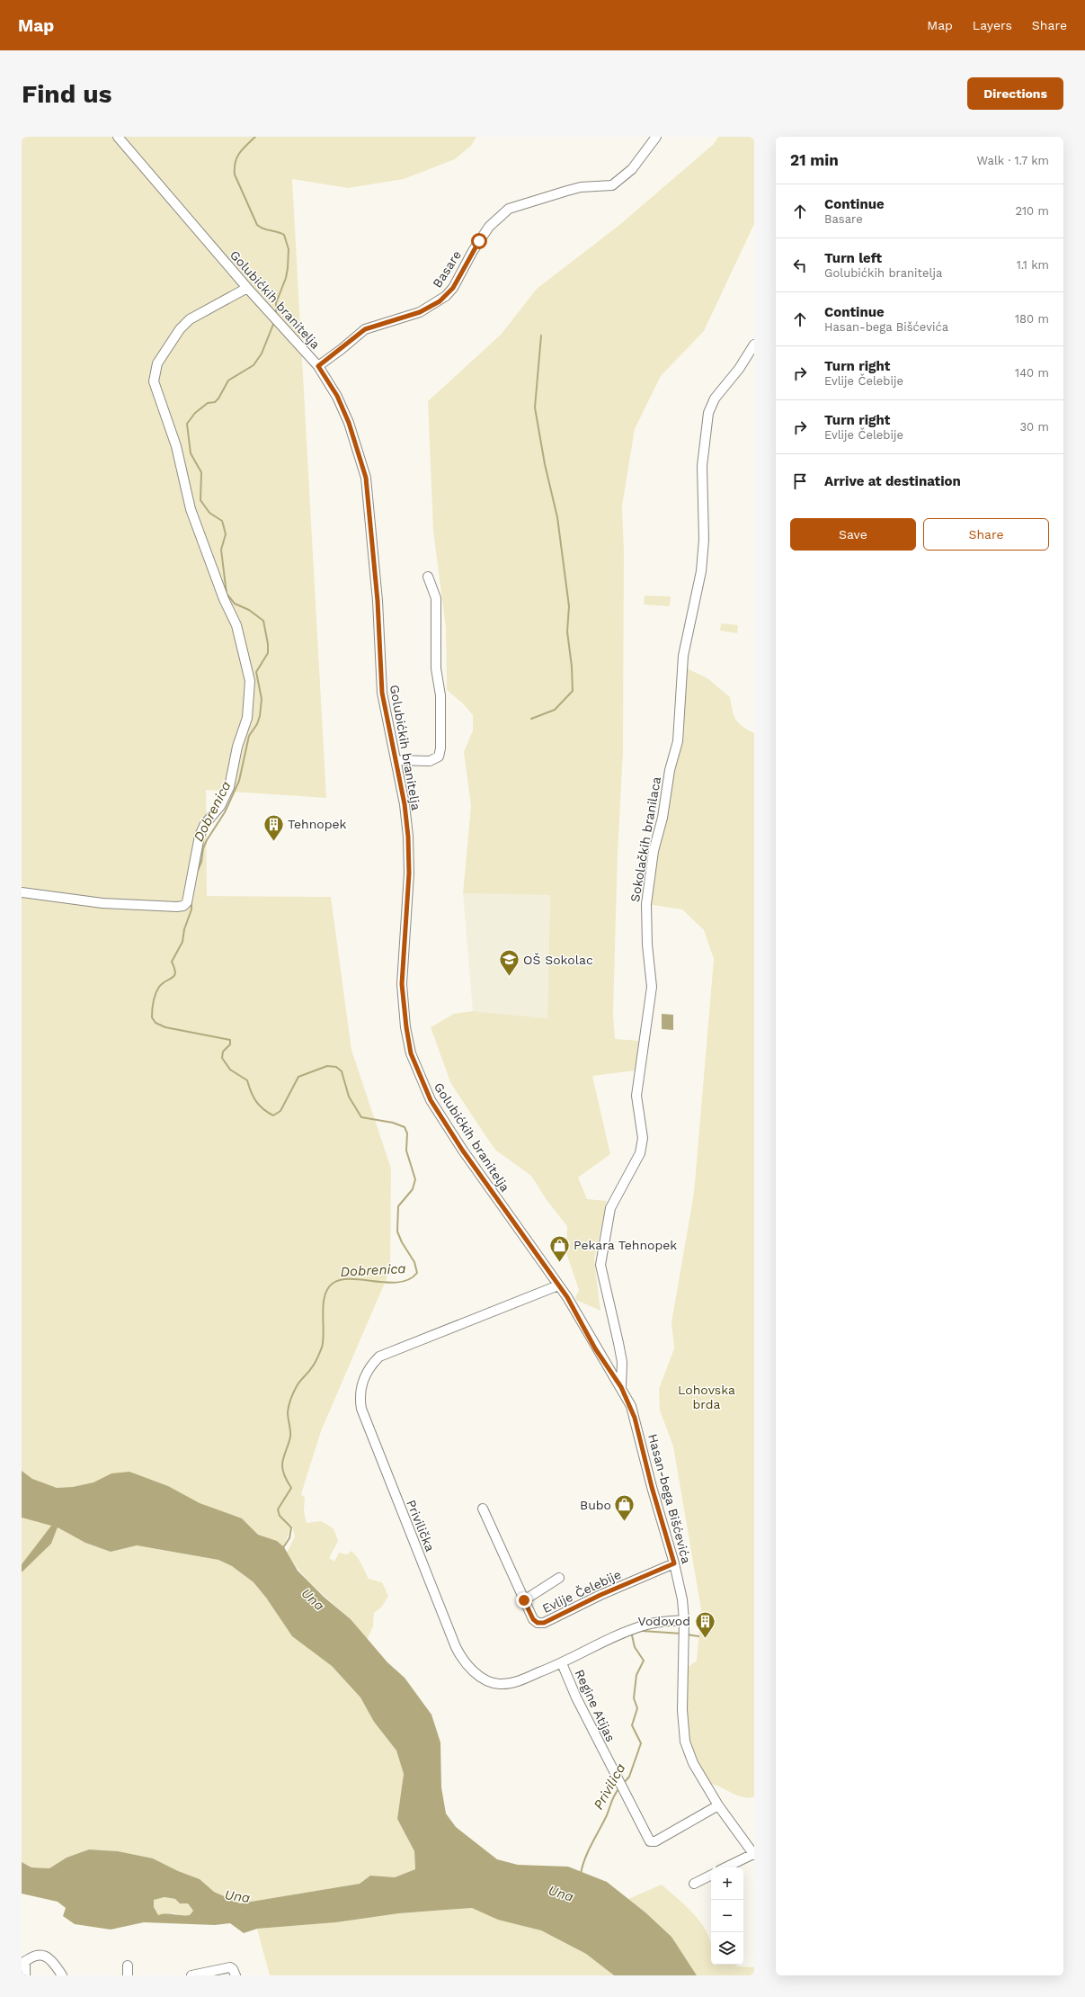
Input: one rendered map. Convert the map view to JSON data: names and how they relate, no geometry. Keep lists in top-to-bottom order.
{
  "streets": {
    "street": [
      "Basare",
      "Golubićkih branitelja",
      "Sokolačkih branilaca",
      "Hasan-bega Bišćevića",
      "Privilička",
      "Evlije Čelebije",
      "Regine Atijas"
    ]
  },
  "crossings": [
    ["Basare", "Golubićkih branitelja"],
    ["Golubićkih branitelja", "Sokolačkih branilaca"],
    ["Golubićkih branitelja", "Hasan-bega Bišćevića"],
    ["Golubićkih branitelja", "Privilička"],
    ["Sokolačkih branilaca", "Hasan-bega Bišćevića"],
    ["Hasan-bega Bišćevića", "Privilička"],
    ["Hasan-bega Bišćevića", "Evlije Čelebije"],
    ["Hasan-bega Bišćevića", "Regine Atijas"],
    ["Privilička", "Regine Atijas"]
  ],
  "water": ["Dobrenica", "Una", "Privilica"],
  "parks": ["Lohovska brda"],
  "places": {
    "building": ["Tehnopek", "Vodovod"],
    "school or university": ["OŠ Sokolac"],
    "shop": ["Pekara Tehnopek", "Bubo"]
  },
  "page": {
    "header": "Map",
    "nav": ["Map", "Layers", "Share"],
    "buttons": [
      "Directions",
      ["Save", "Share"]
    ],
    "title": "Find us",
    "heading": ["21 min", "Walk · 1.7 km"],
    "list": [
      ["Continue", "Basare", "210 m"],
      ["Turn left", "Golubićkih branitelja", "1.1 km"],
      ["Continue", "Hasan-bega Bišćevića", "180 m"],
      ["Turn right", "Evlije Čelebije", "140 m"],
      ["Turn right", "Evlije Čelebije", "30 m"],
      "Arrive at destination"
    ],
    "map_buttons": ["+", "−"]
  }
}
